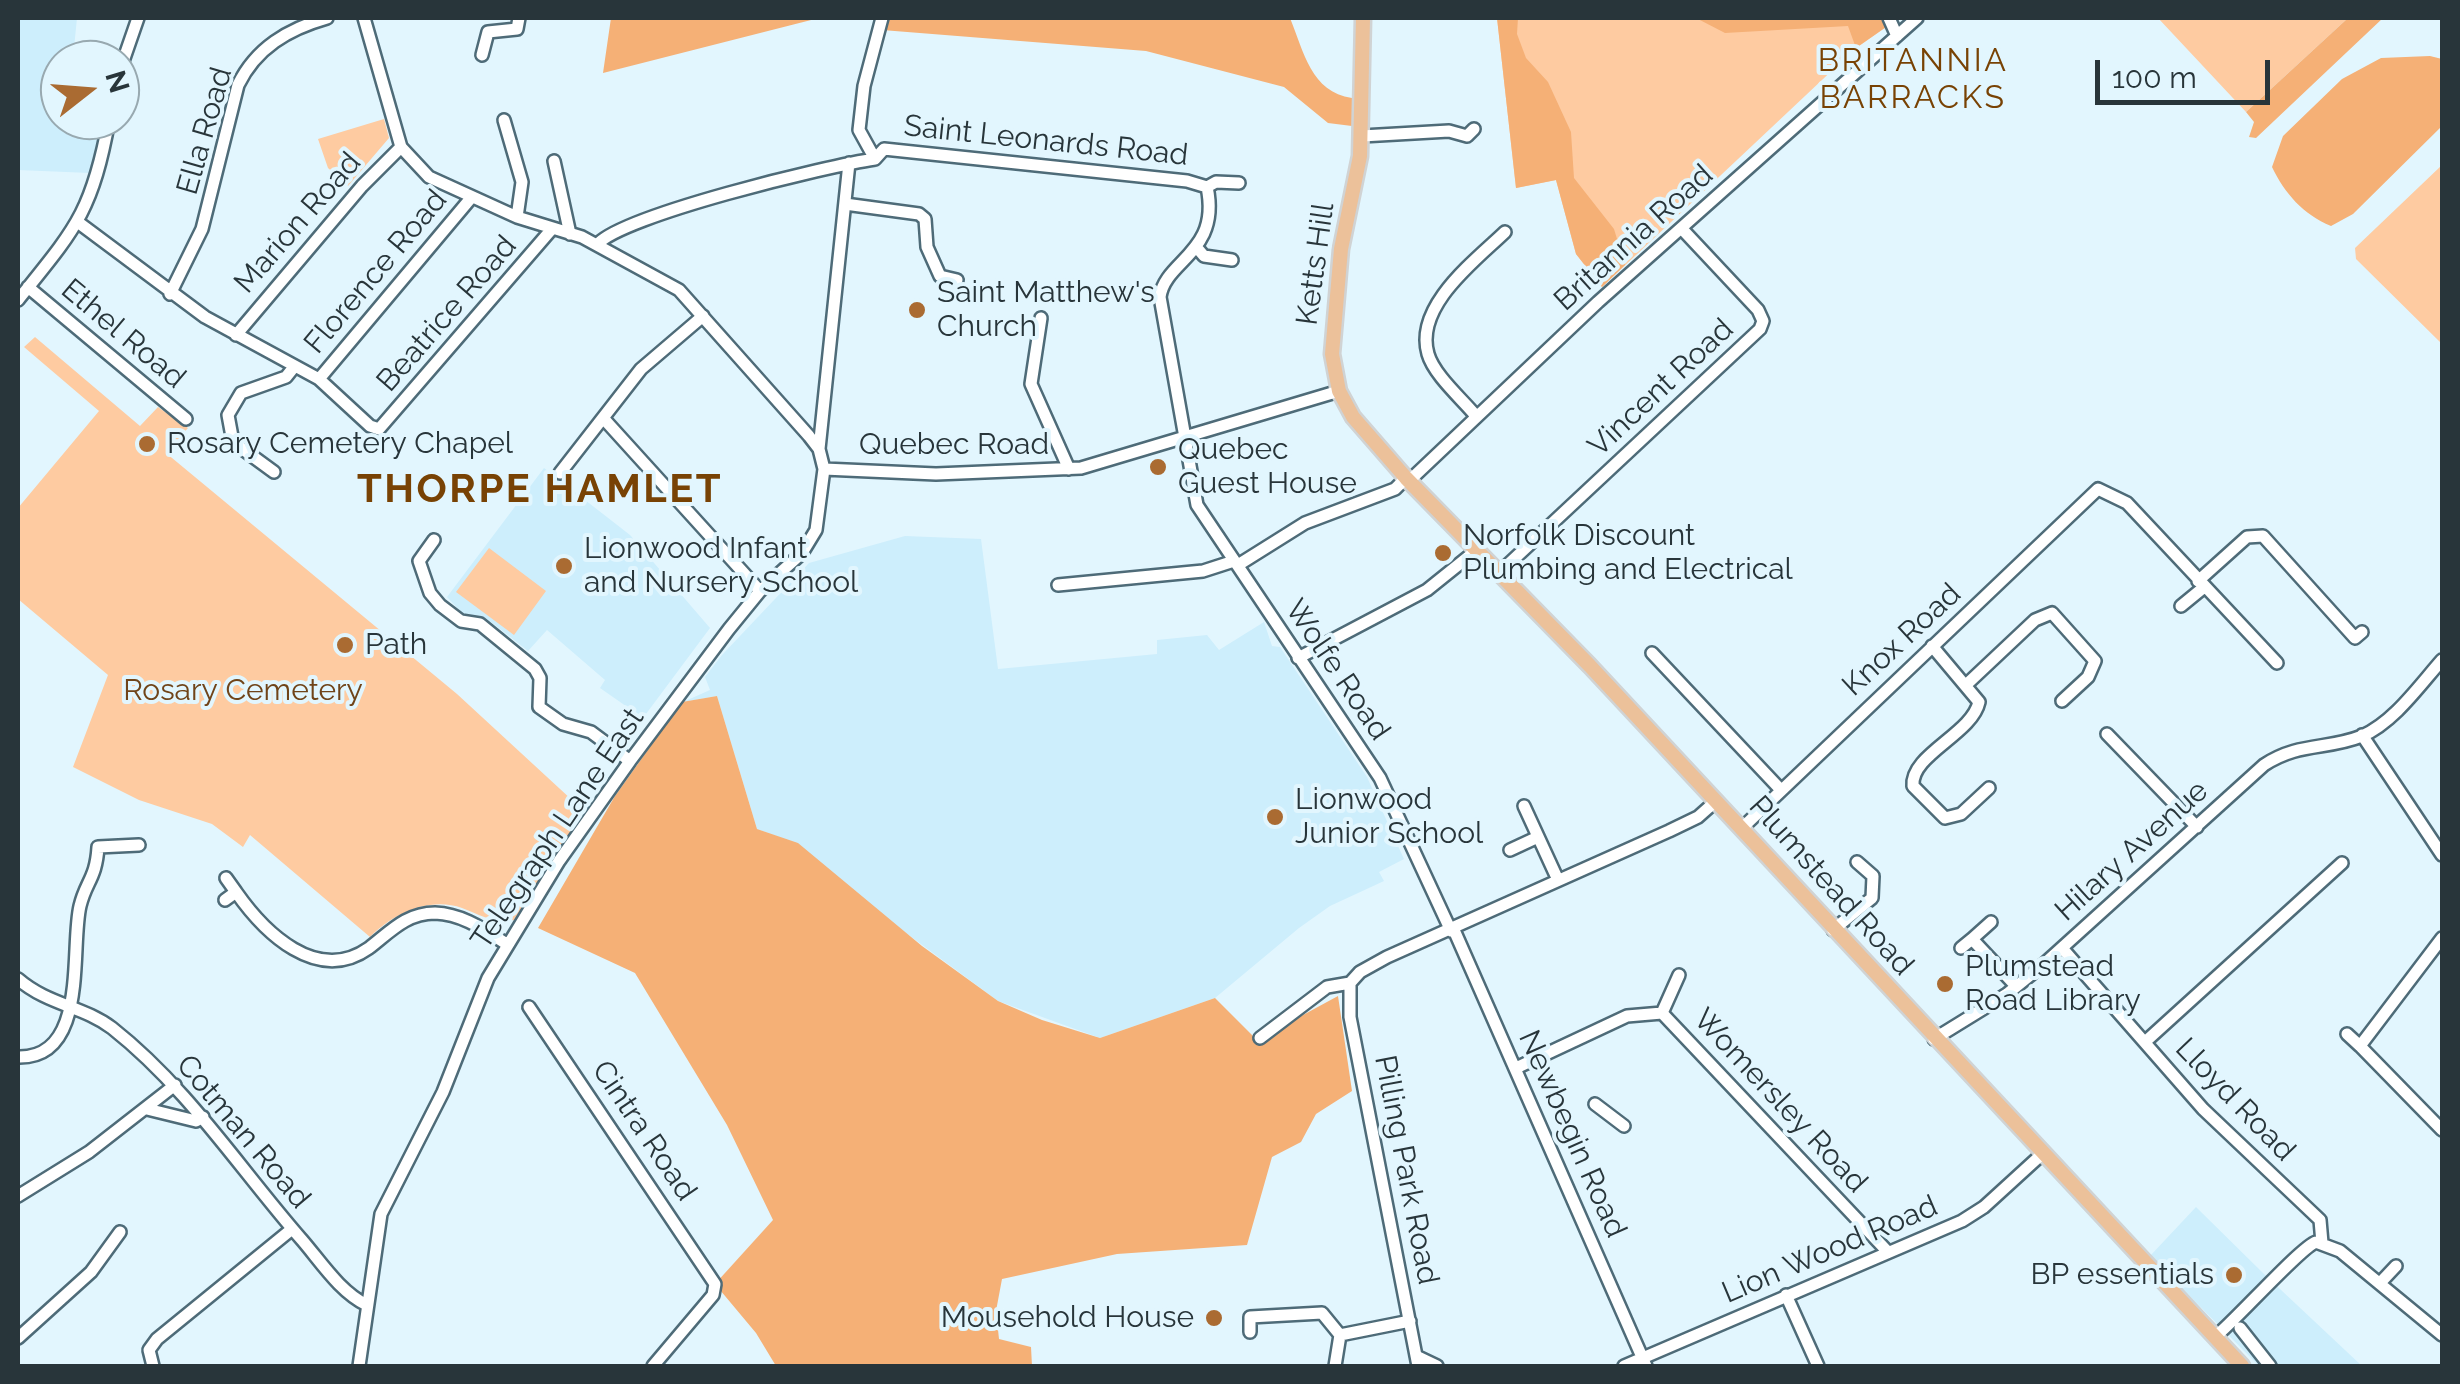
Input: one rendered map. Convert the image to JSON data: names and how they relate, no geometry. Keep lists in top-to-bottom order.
{
  "streets": {
    "main road": ["Ketts Hill", "Plumstead Road"],
    "street": [
      "Ella Road",
      "Saint Leonards Road",
      "Marion Road",
      "Britannia Road",
      "Florence Road",
      "Beatrice Road",
      "Ethel Road",
      "Vincent Road",
      "Quebec Road",
      "Knox Road",
      "Wolfe Road",
      "Telegraph Lane East",
      "Hilary Avenue",
      "Lloyd Road",
      "Womersley Road",
      "Cintra Road",
      "Cotman Road",
      "Newbegin Road",
      "Pilling Park Road",
      "Lion Wood Road"
    ]
  },
  "crossings": [
    ["Saint Leonards Road", "Quebec Road"],
    ["Britannia Road", "Ketts Hill"],
    ["Britannia Road", "Vincent Road"],
    ["Britannia Road", "Wolfe Road"],
    ["Britannia Road", "Plumstead Road"],
    ["Ketts Hill", "Quebec Road"],
    ["Ketts Hill", "Plumstead Road"],
    ["Florence Road", "Beatrice Road"],
    ["Vincent Road", "Plumstead Road"],
    ["Quebec Road", "Wolfe Road"],
    ["Quebec Road", "Telegraph Lane East"],
    ["Knox Road", "Plumstead Road"],
    ["Wolfe Road", "Newbegin Road"],
    ["Telegraph Lane East", "Cotman Road"],
    ["Hilary Avenue", "Plumstead Road"],
    ["Hilary Avenue", "Lloyd Road"],
    ["Plumstead Road", "Lion Wood Road"],
    ["Womersley Road", "Newbegin Road"],
    ["Womersley Road", "Lion Wood Road"],
    ["Newbegin Road", "Lion Wood Road"]
  ],
  "districts": ["BRITANNIA BARRACKS", "THORPE HAMLET"],
  "parks": ["Rosary Cemetery"],
  "places": [
    "Saint Matthew's Church",
    "Rosary Cemetery Chapel",
    "Quebec Guest House",
    "Norfolk Discount Plumbing and Electrical",
    "Lionwood Infant and Nursery School",
    "Path",
    "Lionwood Junior School",
    "Plumstead Road Library",
    "BP essentials",
    "Mousehold House"
  ],
  "scale_bar": "100 m",
  "north": "right"
}
